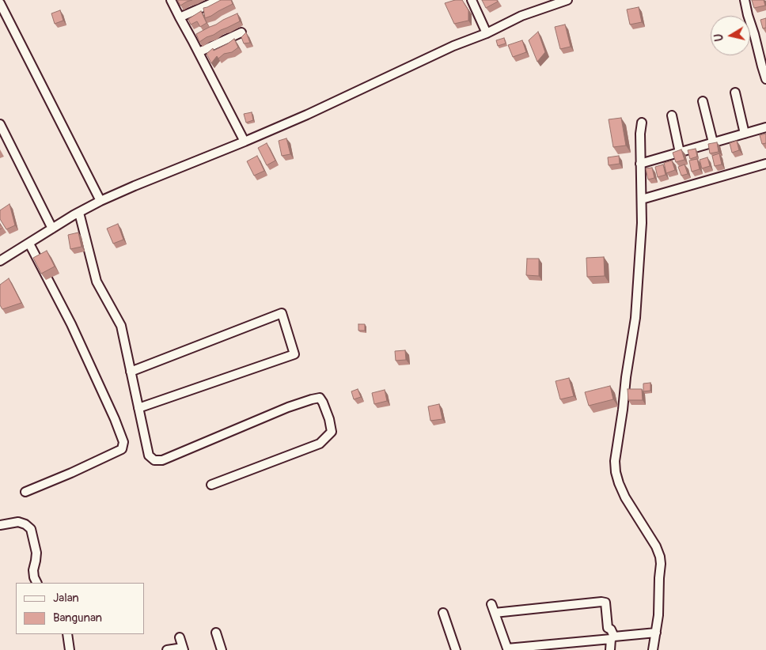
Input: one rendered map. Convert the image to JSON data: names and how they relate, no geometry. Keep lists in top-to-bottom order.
{
  "legend": ["Jalan", "Bangunan"],
  "north": "left"
}
